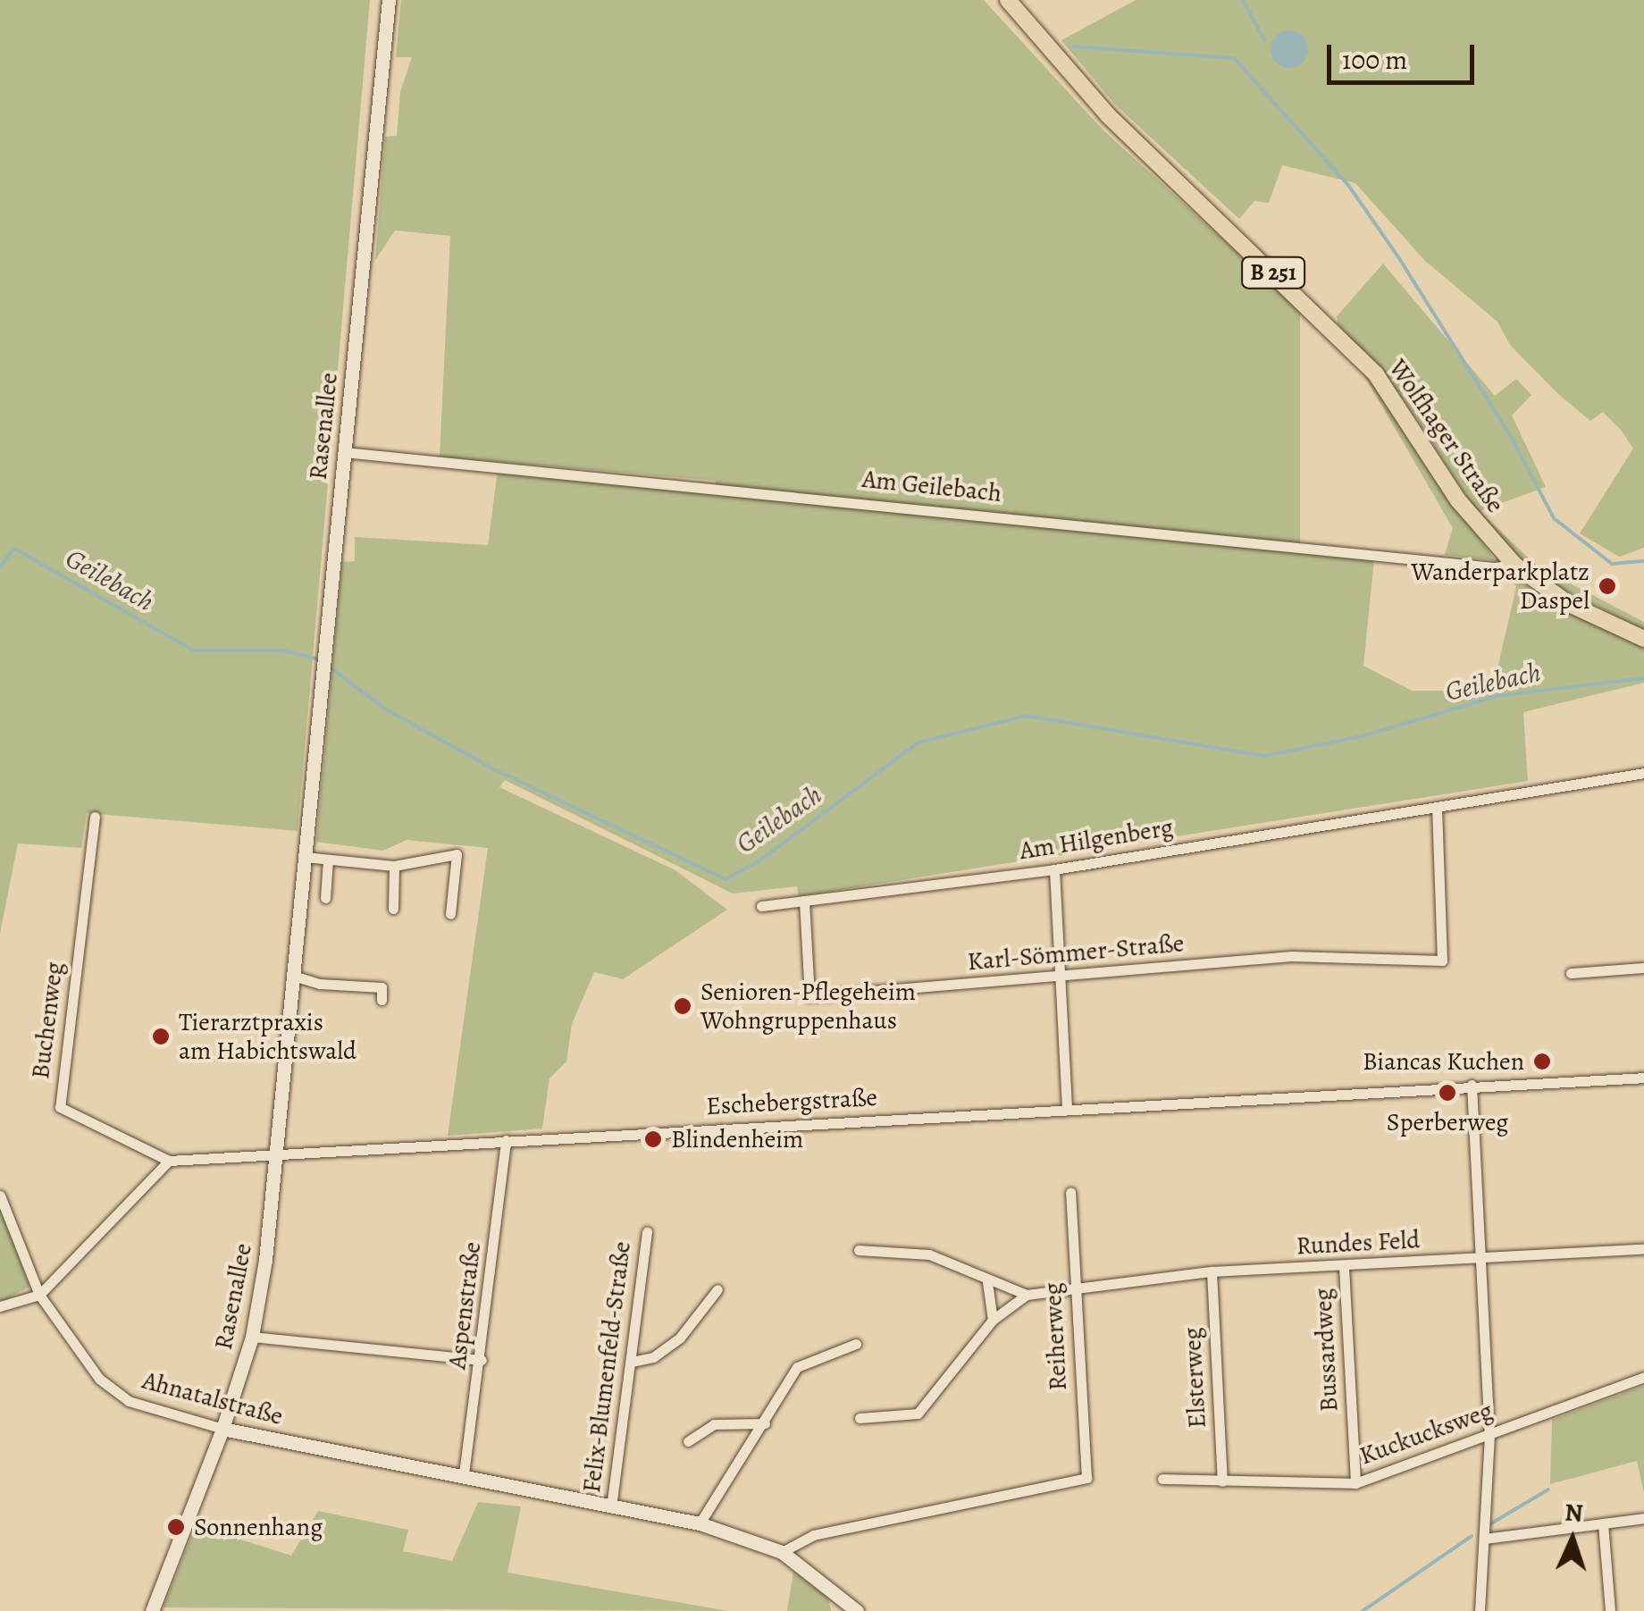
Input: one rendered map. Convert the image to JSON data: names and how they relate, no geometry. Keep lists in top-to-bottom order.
{
  "streets": {
    "main road": [
      "B 251",
      "Rasenallee",
      "Wolfhager Straße",
      "Ahnatalstraße"
    ],
    "street": [
      "Am Geilebach",
      "Am Hilgenberg",
      "Karl-Sömmer-Straße",
      "Buchenweg",
      "Eschebergstraße",
      "Rundes Feld",
      "Aspenstraße",
      "Reiherweg",
      "Bussardweg",
      "Felix-Blumenfeld-Straße",
      "Elsterweg",
      "Kuckucksweg"
    ]
  },
  "crossings": [
    ["Rasenallee", "Am Geilebach"],
    ["Rasenallee", "Eschebergstraße"],
    ["Rasenallee", "Ahnatalstraße"],
    ["Wolfhager Straße", "Am Geilebach"],
    ["Am Hilgenberg", "Karl-Sömmer-Straße"],
    ["Buchenweg", "Eschebergstraße"],
    ["Eschebergstraße", "Aspenstraße"],
    ["Rundes Feld", "Reiherweg"],
    ["Rundes Feld", "Bussardweg"],
    ["Rundes Feld", "Elsterweg"],
    ["Aspenstraße", "Ahnatalstraße"],
    ["Reiherweg", "Ahnatalstraße"],
    ["Bussardweg", "Kuckucksweg"],
    ["Felix-Blumenfeld-Straße", "Ahnatalstraße"],
    ["Elsterweg", "Kuckucksweg"]
  ],
  "water": ["Geilebach"],
  "places": [
    "Wanderparkplatz Daspel",
    "Senioren-Pflegeheim Wohngruppenhaus",
    "Tierarztpraxis am Habichtswald",
    "Biancas Kuchen",
    "Sperberweg",
    "Blindenheim",
    "Sonnenhang"
  ],
  "scale_bar": "100 m",
  "north": "top"
}
